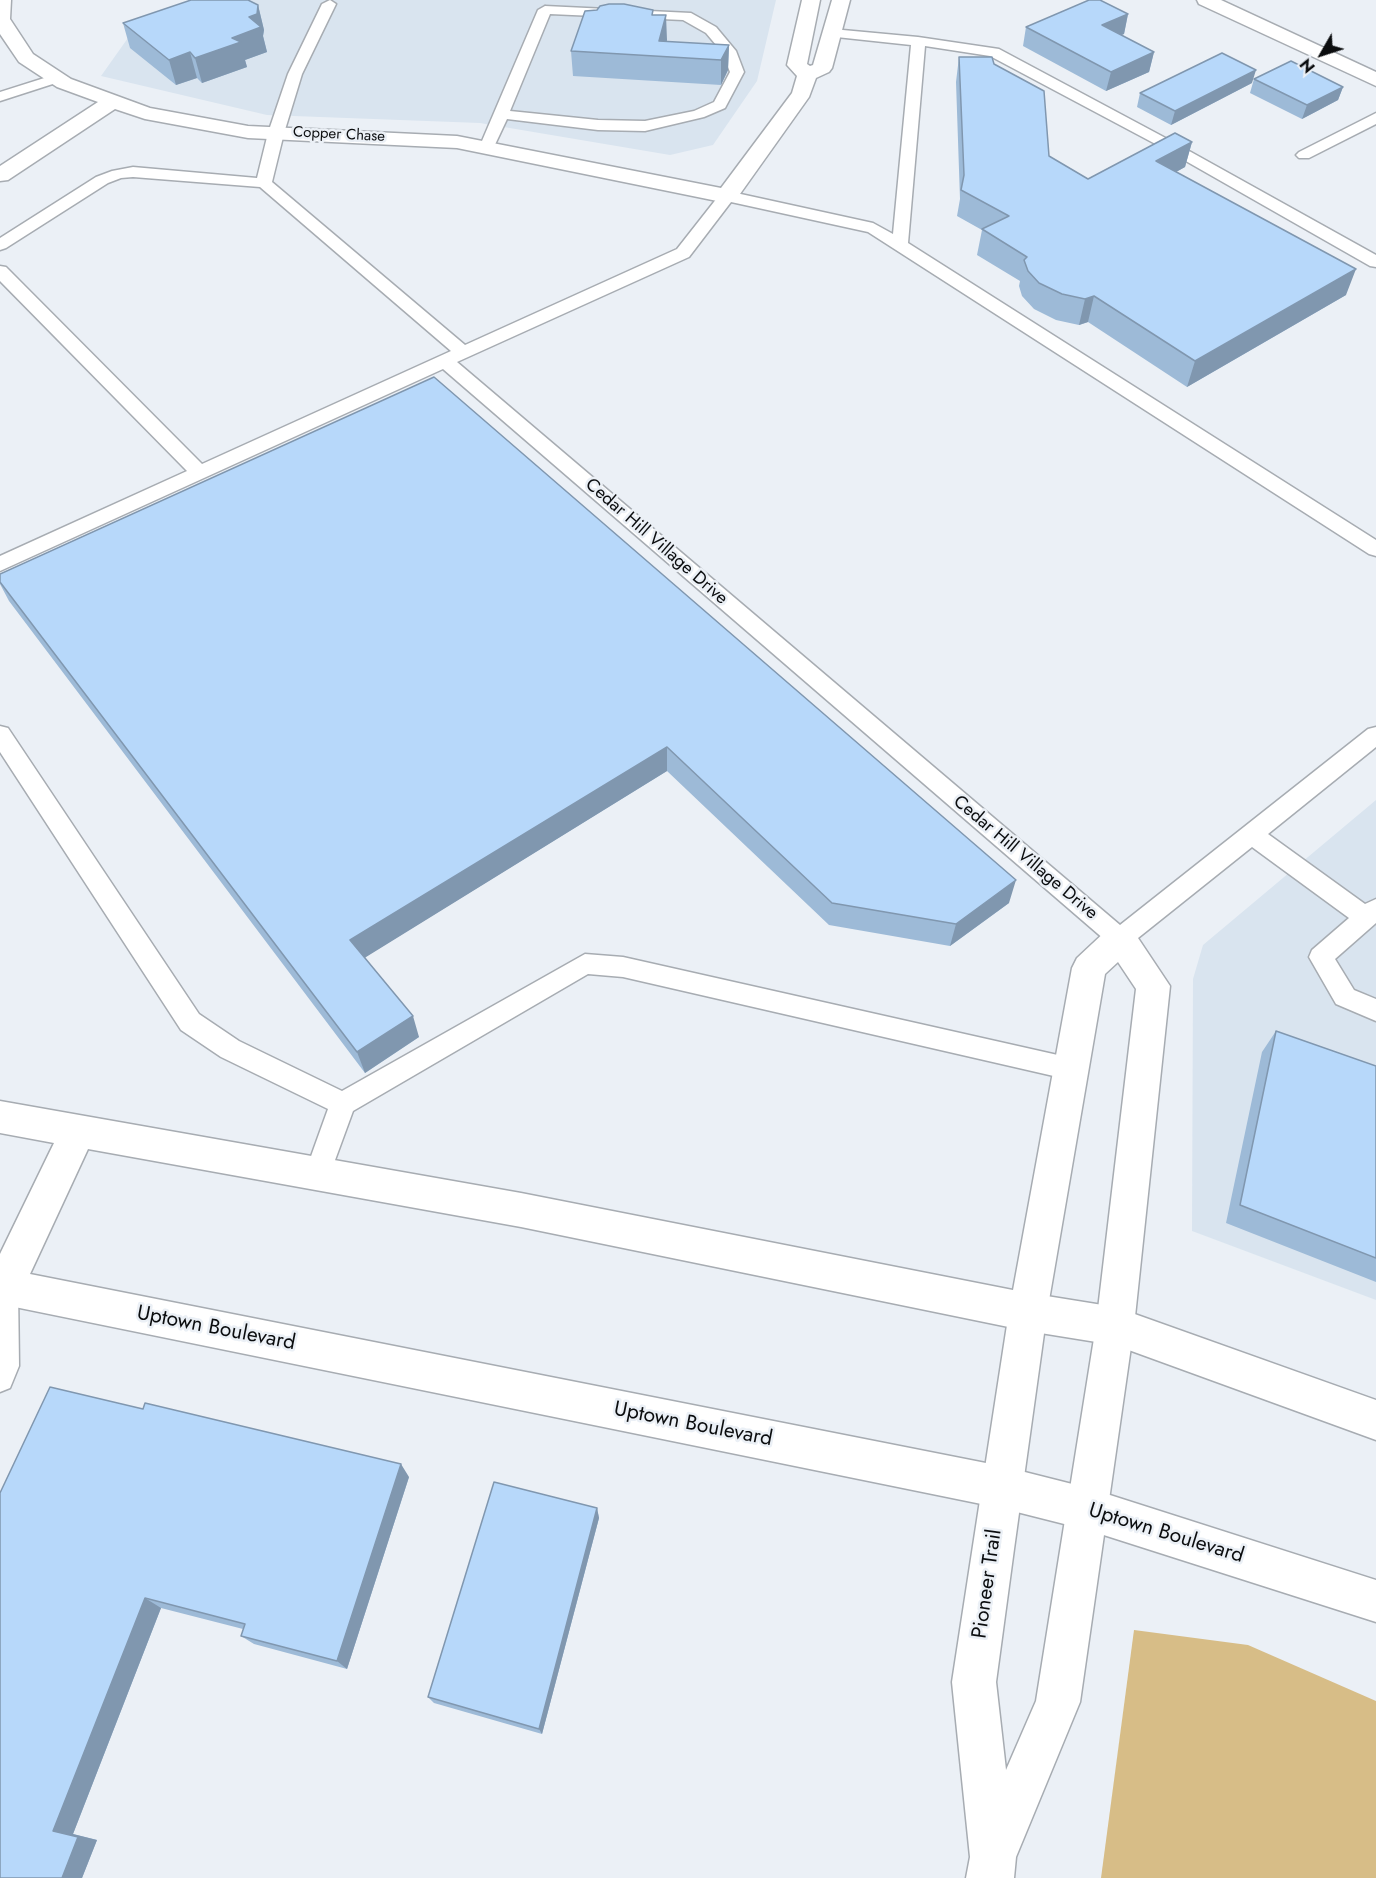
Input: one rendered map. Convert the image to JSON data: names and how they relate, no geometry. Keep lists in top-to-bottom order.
{
  "streets": {
    "street": [
      "Copper Chase",
      "Cedar Hill Village Drive",
      "Uptown Boulevard",
      "Pioneer Trail"
    ]
  },
  "crossings": [
    ["Cedar Hill Village Drive", "Pioneer Trail"],
    ["Uptown Boulevard", "Pioneer Trail"]
  ],
  "north": "bottom left"
}
